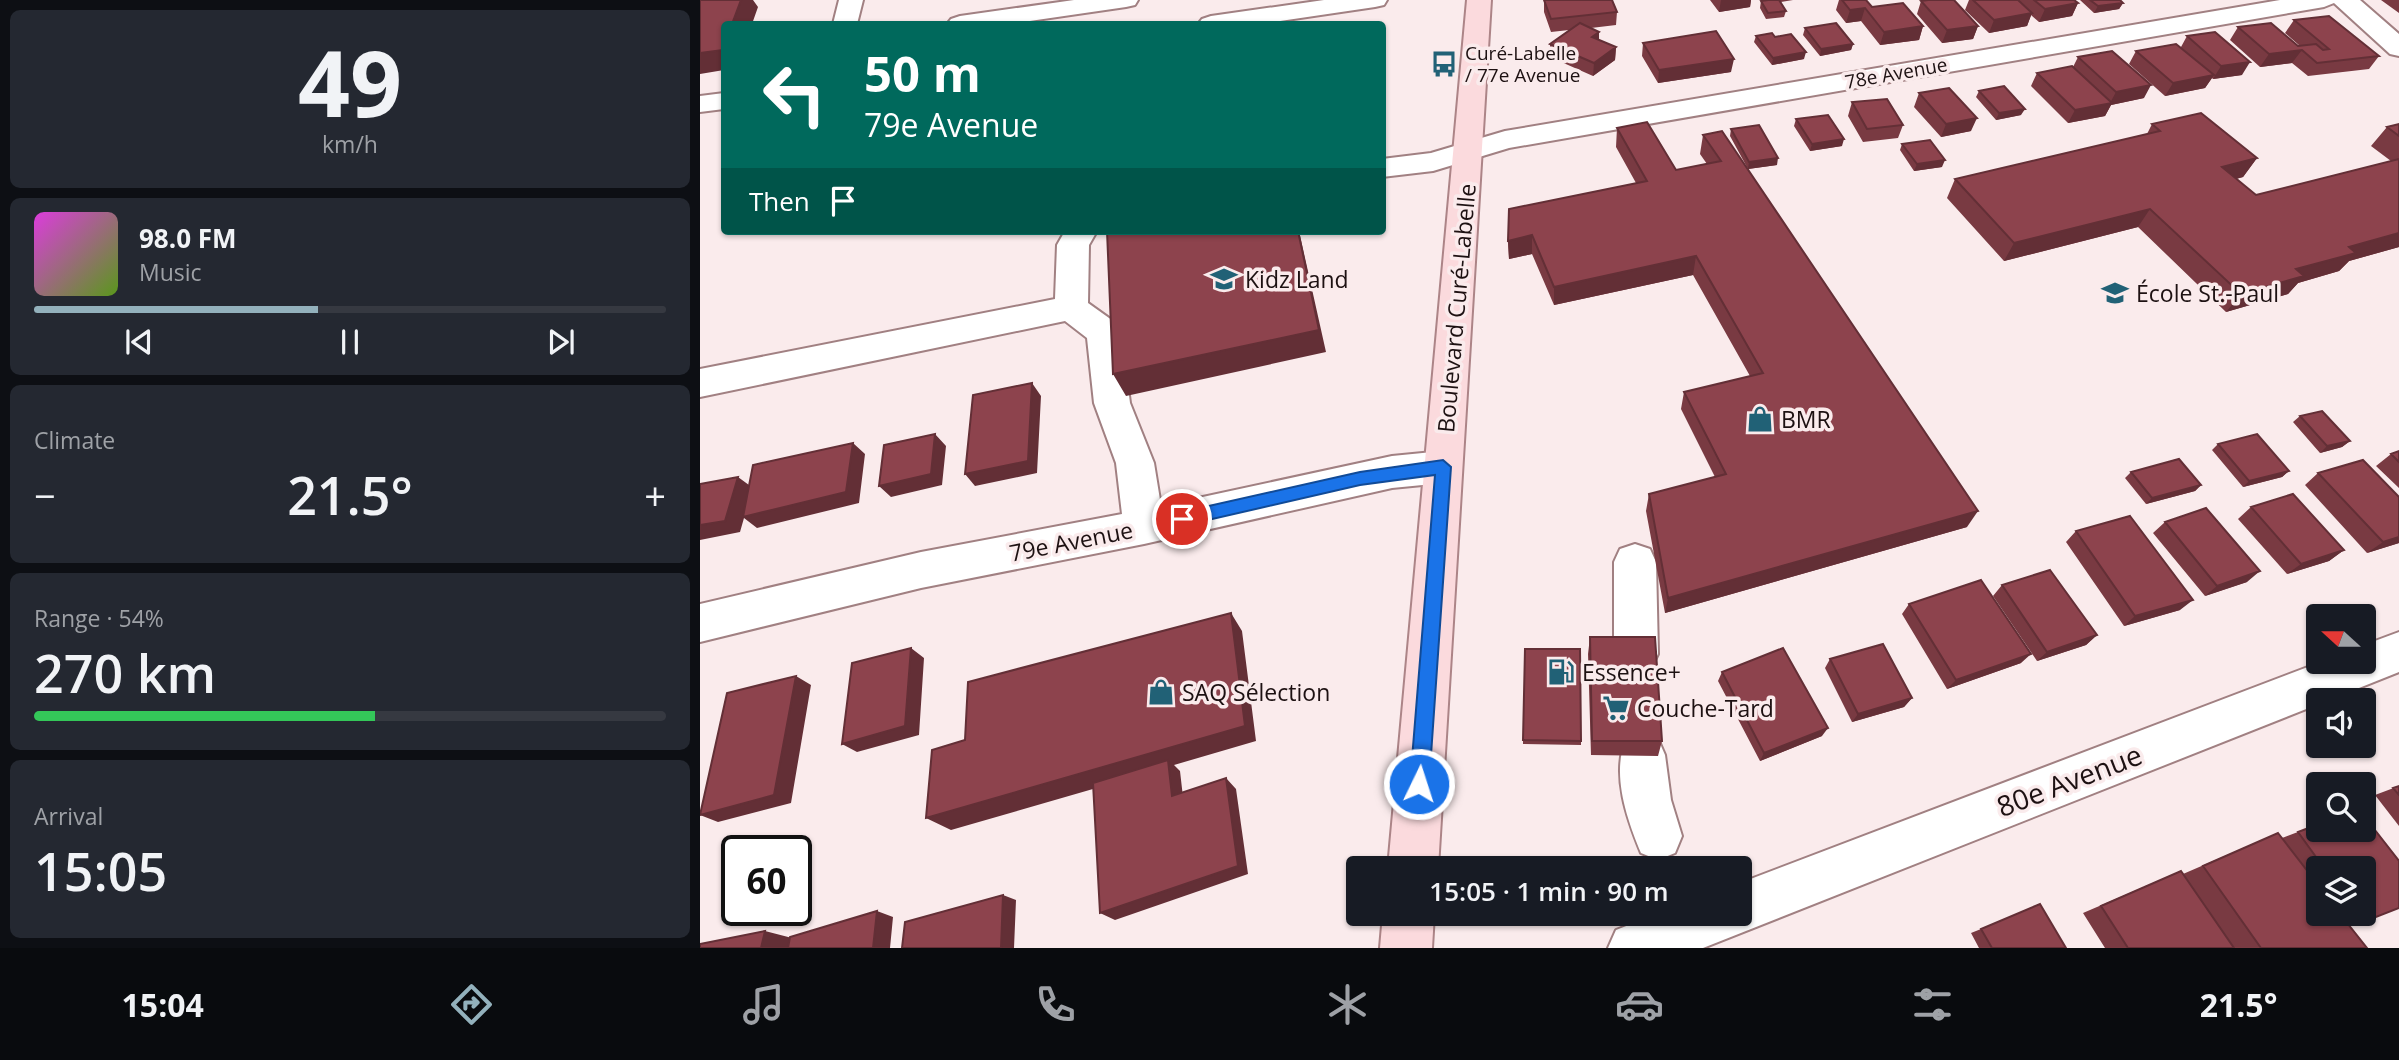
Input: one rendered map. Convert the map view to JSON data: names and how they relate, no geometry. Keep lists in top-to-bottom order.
{
  "streets": {
    "main road": ["Boulevard Curé-Labelle"],
    "street": ["78e Avenue", "79e Avenue", "80e Avenue"]
  },
  "crossings": [
    ["78e Avenue", "Boulevard Curé-Labelle"],
    ["Boulevard Curé-Labelle", "79e Avenue"]
  ],
  "places": {
    "bus stop": ["Curé-Labelle / 77e Avenue"],
    "school or university": ["Kidz Land", "École St.-Paul"],
    "shop": ["BMR", "SAQ Sélection"],
    "fuel station": ["Essence+"],
    "supermarket": ["Couche-Tard"]
  },
  "north": "left",
  "page": {
    "tile": [
      ["49", "km/h"],
      "Climate",
      ["Range · 54%", "270 km"],
      ["Arrival", "15:05"]
    ],
    "turn": ["50 m", "79e Avenue"],
    "then": "Then",
    "song": ["98.0 FM", "Music"],
    "heat": ["−", "21.5°", "+"],
    "limit": "60",
    "trip": "15:05 · 1 min · 90 m",
    "tabs": ["15:04", "21.5°"]
  }
}
